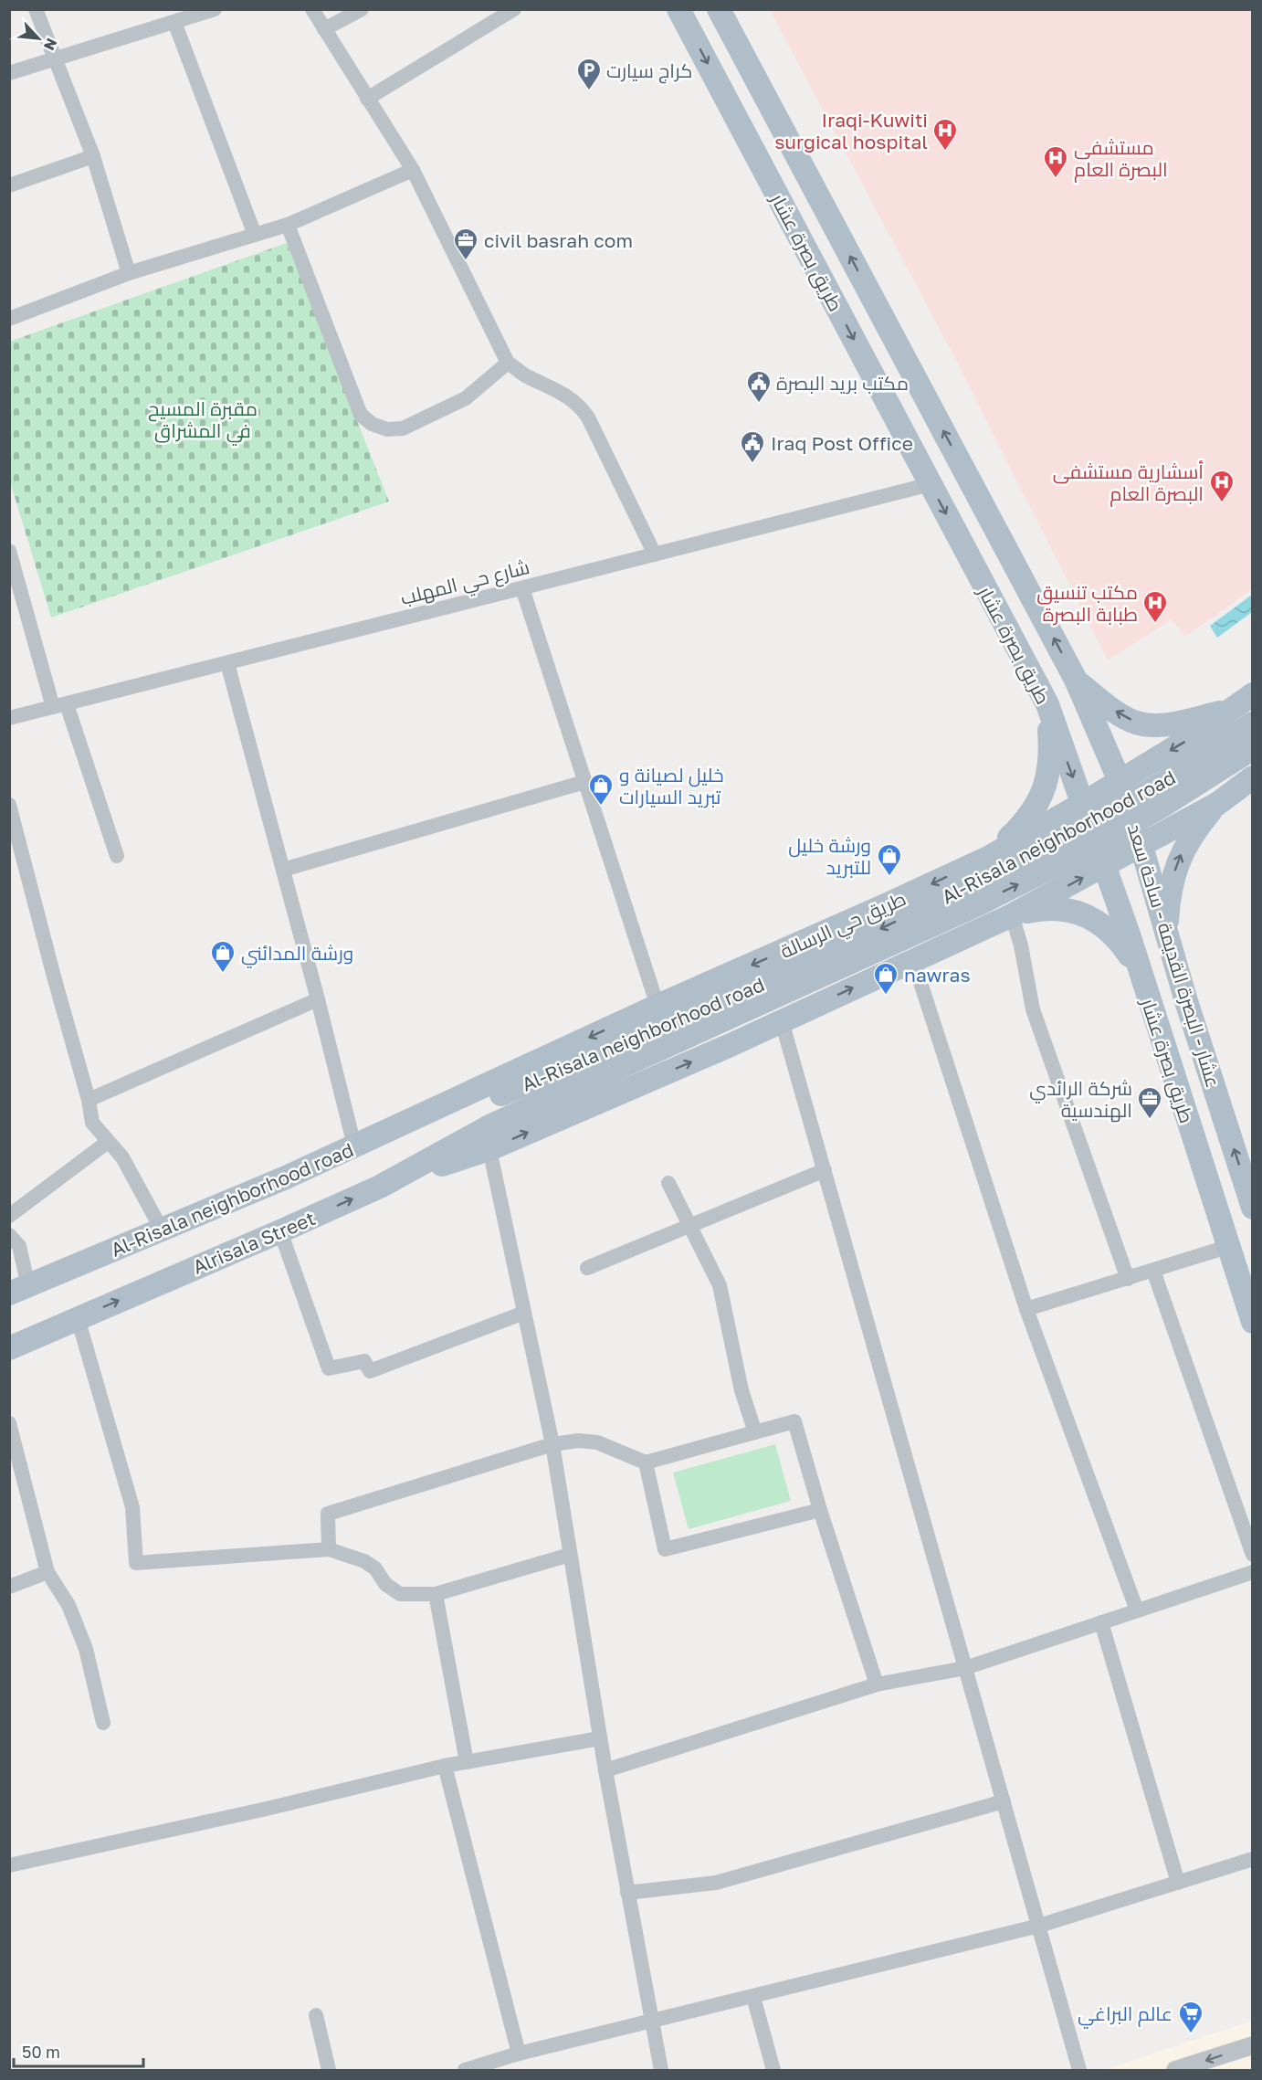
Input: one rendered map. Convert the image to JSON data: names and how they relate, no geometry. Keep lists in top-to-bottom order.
{
  "streets": {
    "main road": [
      "طريق بصرة عشار",
      "Al-Risala neighborhood road",
      "طريق حي الرسالة",
      "عشار - البصرة القديمة - ساحة سعد",
      "Alrisala Street"
    ],
    "street": ["شارع حي المهلب"]
  },
  "crossings": [
    ["طريق بصرة عشار", "شارع حي المهلب"],
    ["طريق بصرة عشار", "طريق حي الرسالة"],
    ["Al-Risala neighborhood road", "طريق حي الرسالة"],
    ["Al-Risala neighborhood road", "Alrisala Street"],
    ["طريق حي الرسالة", "عشار - البصرة القديمة - ساحة سعد"]
  ],
  "one_way": ["طريق بصرة عشار", "عشار - البصرة القديمة - ساحة سعد", "Alrisala Street"],
  "parks": ["مقبرة المسيح في المشراق"],
  "places": {
    "parking": ["كراج سيارت"],
    "hospital": [
      "Iraqi-Kuwiti surgical hospital",
      "مستشفى البصرة العام",
      "أسشارية مستشفى البصرة العام",
      "مكتب تنسيق طبابة البصرة"
    ],
    "office": ["civil basrah com", "شركة الرائدي الهندسية"],
    "public building": ["مكتب بريد البصرة", "Iraq Post Office"],
    "shop": [
      "خليل لصيانة و تبريد السيارات",
      "ورشة خليل للتبريد",
      "ورشة المدائني",
      "nawras"
    ],
    "supermarket": ["عالم البراغي"]
  },
  "scale_bar": "50 m",
  "north": "bottom right"
}
